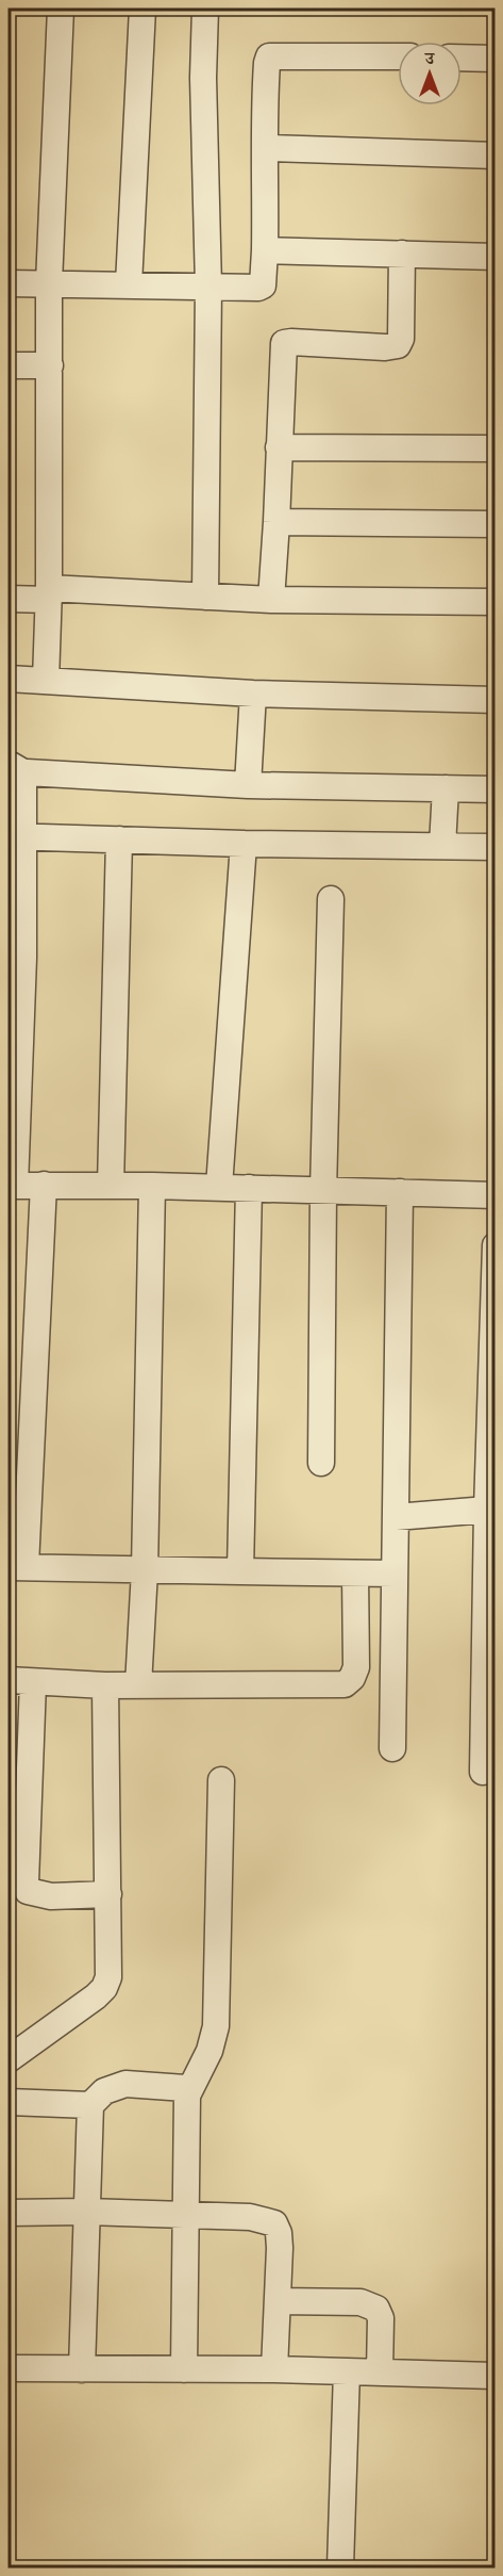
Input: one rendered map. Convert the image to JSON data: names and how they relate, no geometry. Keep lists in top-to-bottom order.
{
  "north": "top"
}
